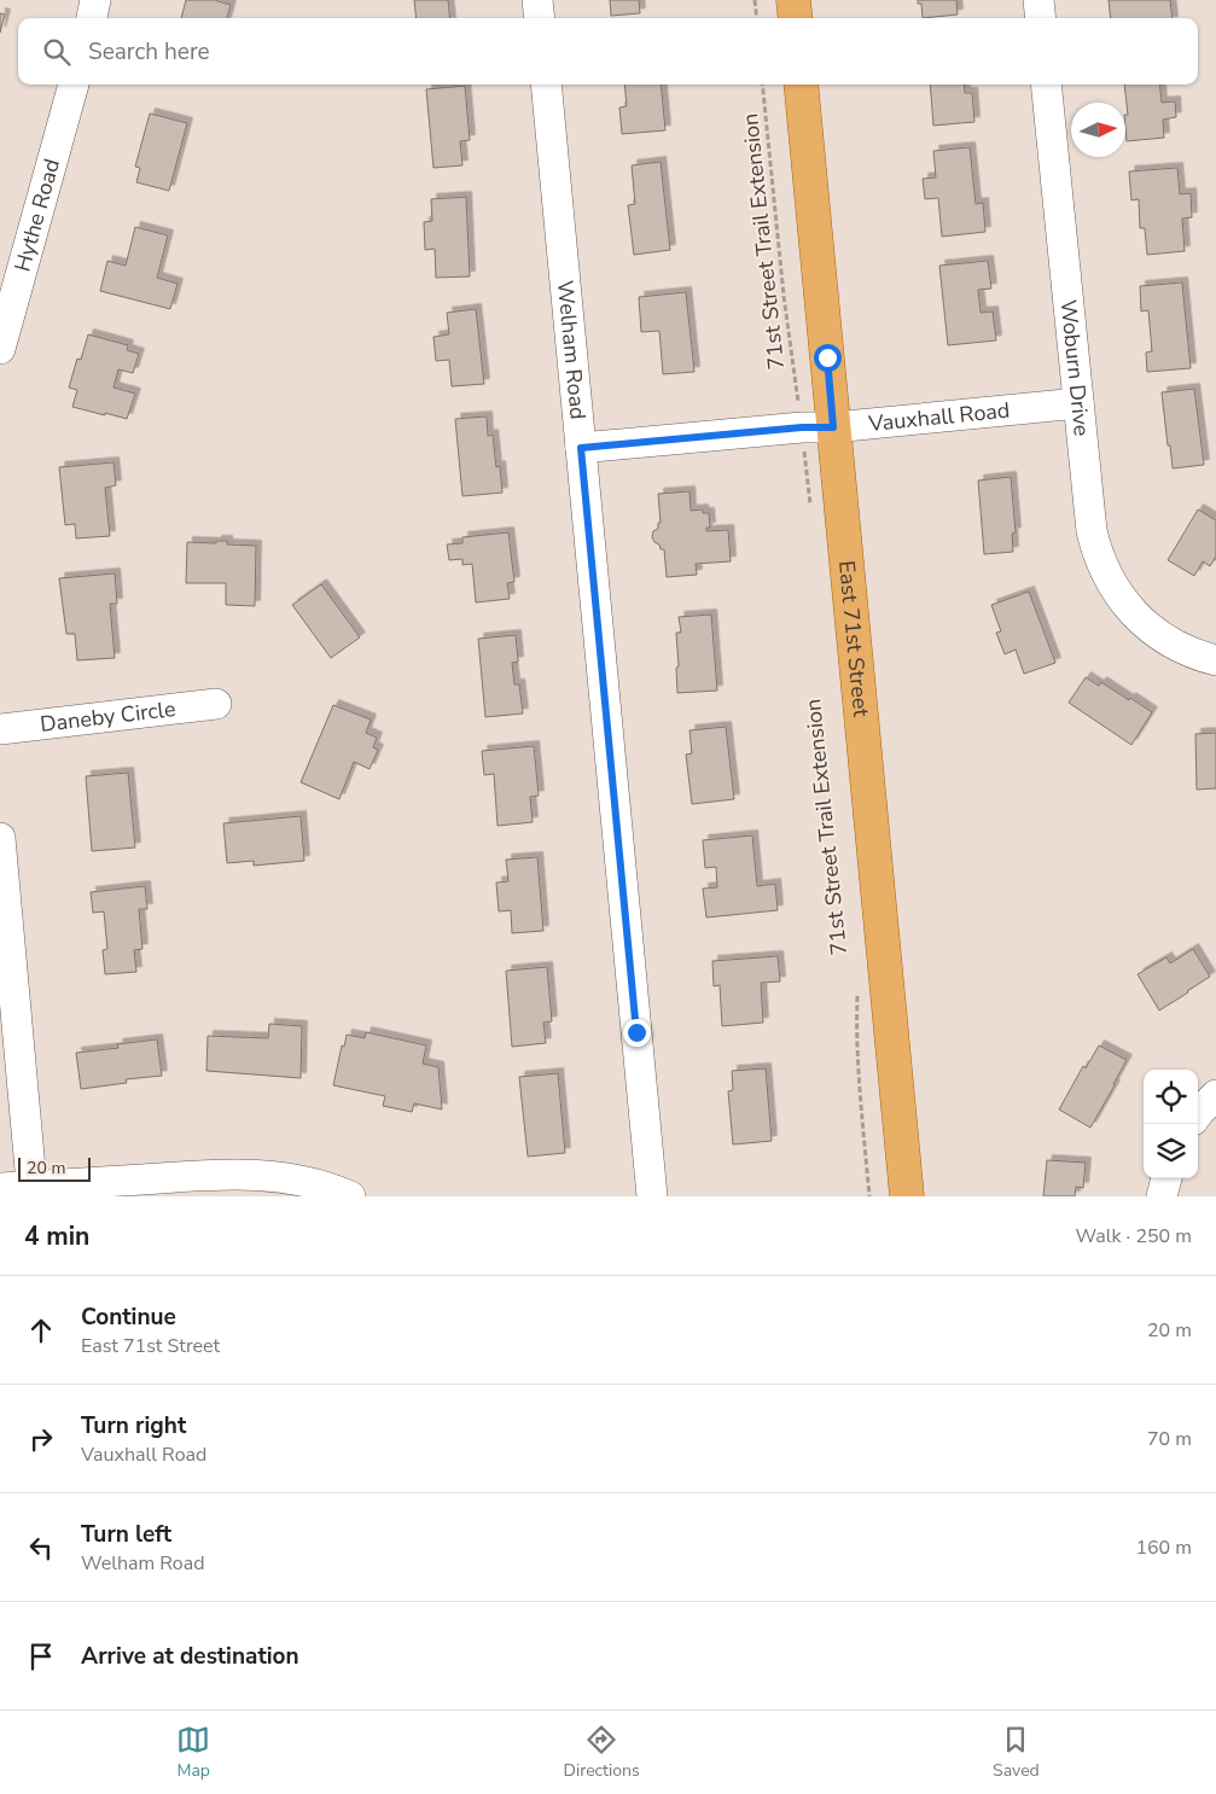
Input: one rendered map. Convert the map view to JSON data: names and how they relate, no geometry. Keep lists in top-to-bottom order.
{
  "streets": {
    "main road": ["East 71st Street"],
    "street": [
      "Hythe Road",
      "Welham Road",
      "Woburn Drive",
      "Vauxhall Road",
      "Daneby Circle"
    ],
    "path": ["71st Street Trail Extension"]
  },
  "crossings": [
    ["Welham Road", "Vauxhall Road"],
    ["Woburn Drive", "Vauxhall Road"],
    ["Vauxhall Road", "East 71st Street"]
  ],
  "scale_bar": "20 m",
  "north": "right",
  "page": {
    "search": "Search here",
    "scale": "20 m",
    "heading": ["4 min", "Walk · 250 m"],
    "list": [
      ["Continue", "East 71st Street", "20 m"],
      ["Turn right", "Vauxhall Road", "70 m"],
      ["Turn left", "Welham Road", "160 m"],
      "Arrive at destination"
    ],
    "nav": ["Map", "Directions", "Saved"]
  }
}
